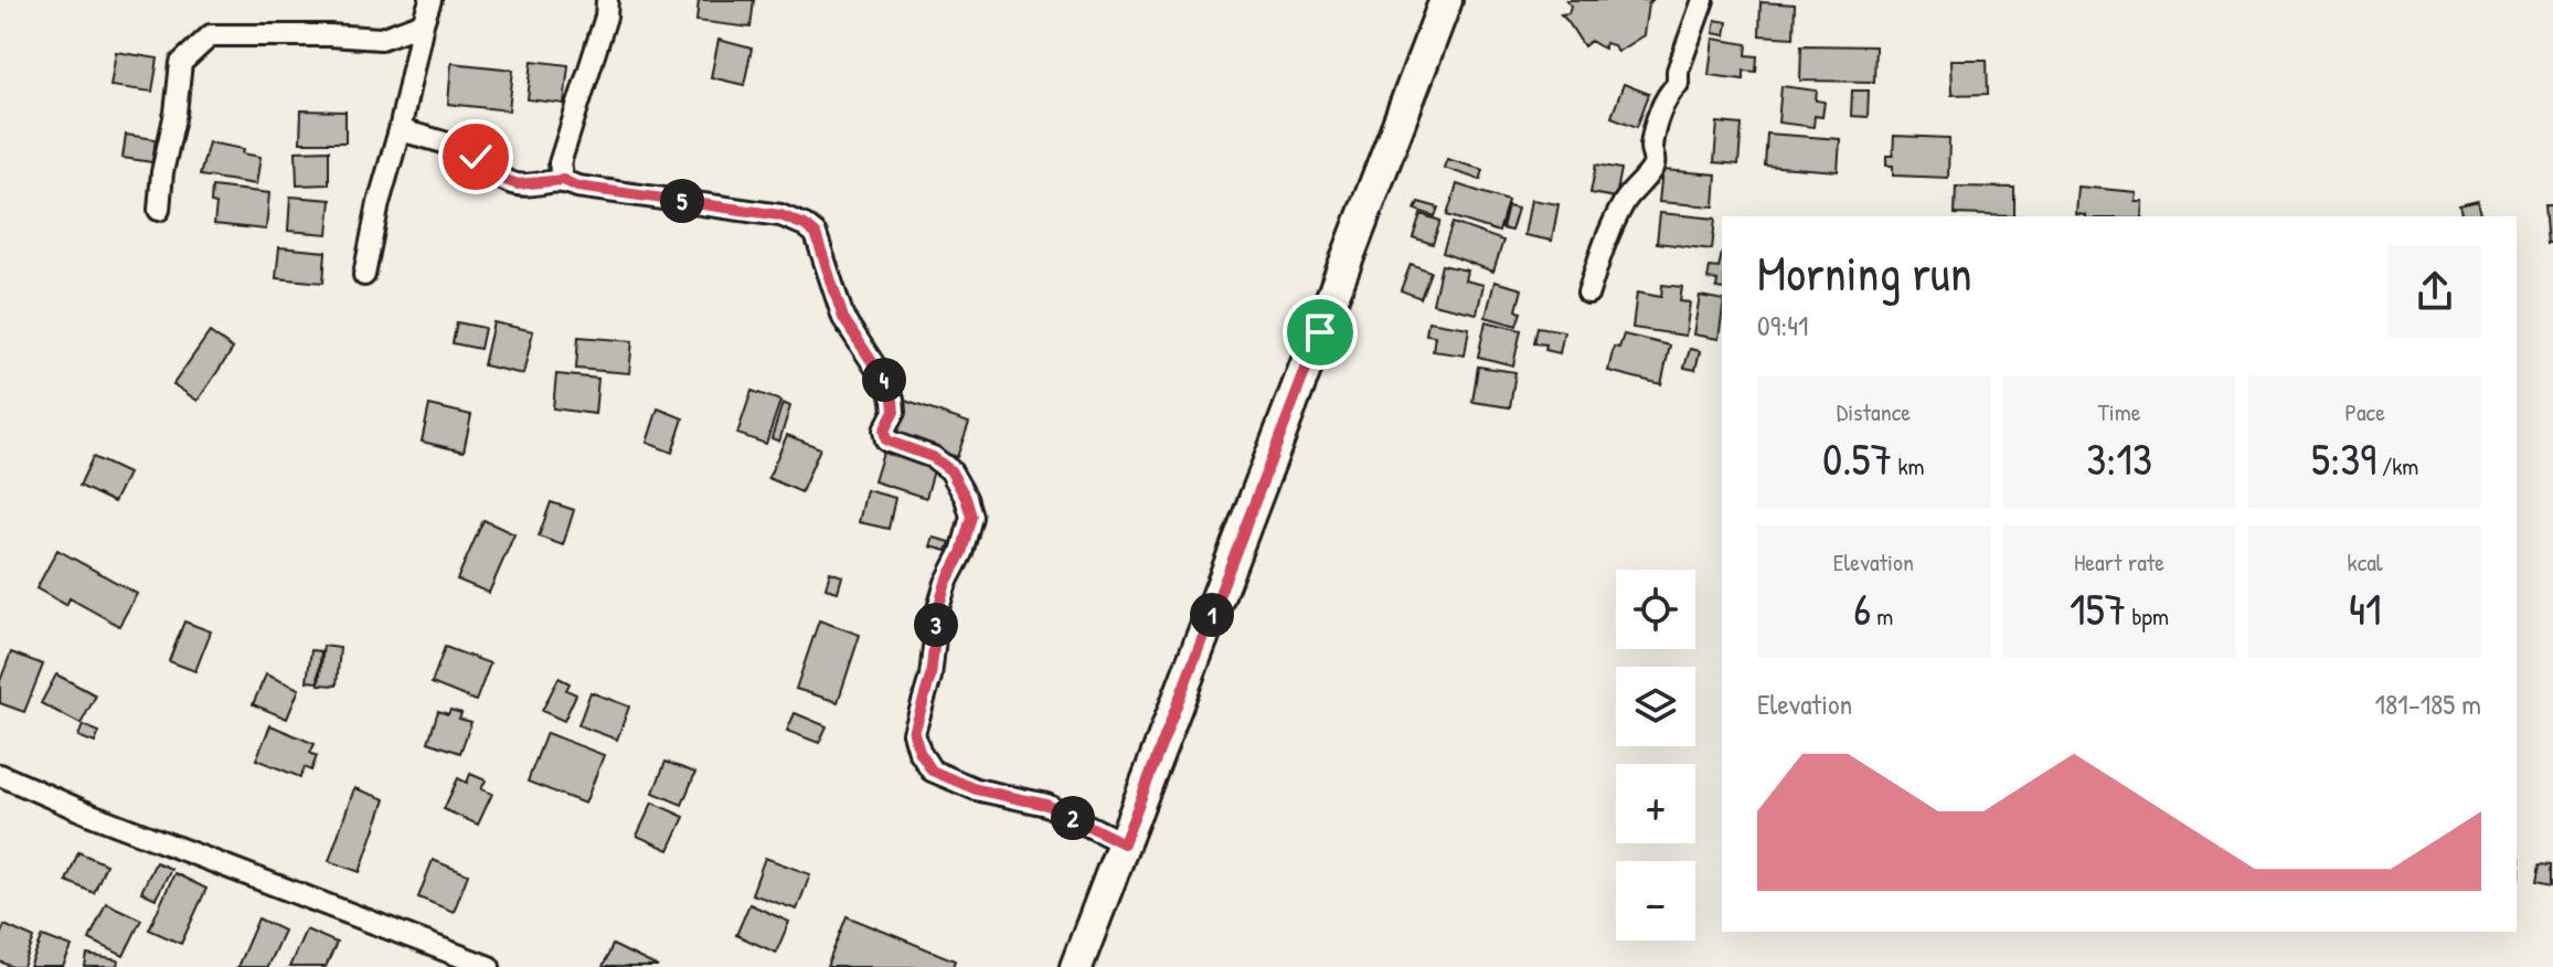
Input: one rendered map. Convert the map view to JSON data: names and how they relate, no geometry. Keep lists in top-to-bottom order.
{
  "page": {
    "pins": [
      "5",
      "4",
      "1",
      "3",
      "2"
    ],
    "heading": ["Morning run", "09:41"],
    "stats": [
      ["Distance", "0.57 km"],
      ["Time", "3:13"],
      ["Pace", "5:39 /km"],
      ["Elevation", "6 m"],
      ["Heart rate", "157 bpm"],
      ["kcal", "41"]
    ],
    "map_buttons": ["+", "−"],
    "chart": ["Elevation", "181–185 m"]
  }
}
